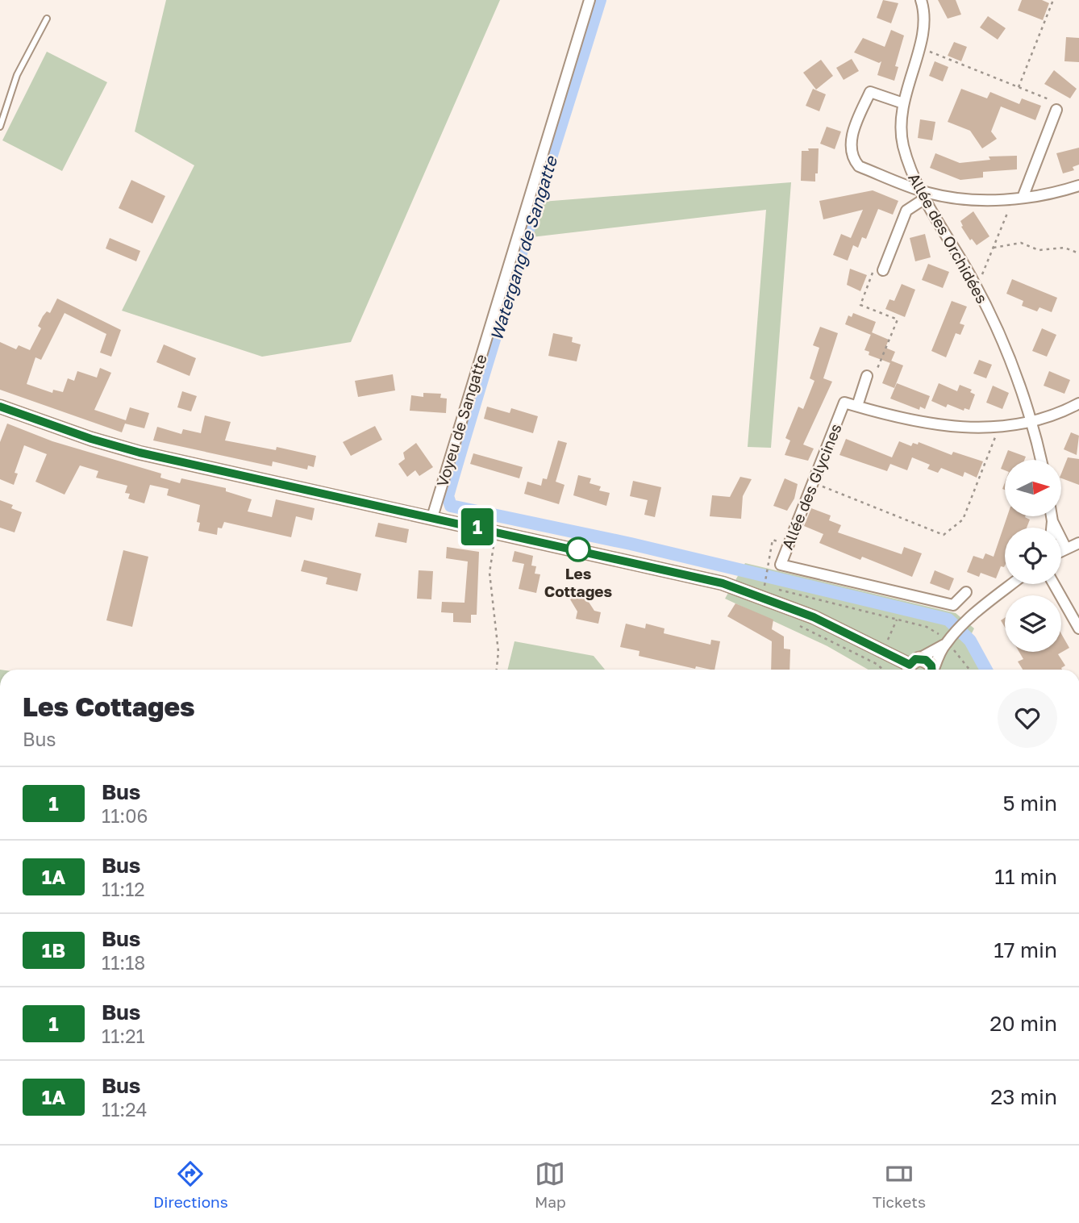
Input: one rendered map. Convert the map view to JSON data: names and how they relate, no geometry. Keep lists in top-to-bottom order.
{
  "streets": {
    "street": ["Allée des Orchidées", "Voyeu de Sangatte", "Allée des Glycines"]
  },
  "water": ["Watergang de Sangatte"],
  "places": ["Les Cottages"],
  "lines": ["bus line 1"],
  "north": "right",
  "page": {
    "on_map": "1",
    "heading": ["Les Cottages", "Bus"],
    "list": [
      {
        "mark": "1",
        "name": "Bus",
        "note": "11:06",
        "value": "5 min"
      },
      {
        "mark": "1A",
        "name": "Bus",
        "note": "11:12",
        "value": "11 min"
      },
      {
        "mark": "1B",
        "name": "Bus",
        "note": "11:18",
        "value": "17 min"
      },
      {
        "mark": "1",
        "name": "Bus",
        "note": "11:21",
        "value": "20 min"
      },
      {
        "mark": "1A",
        "name": "Bus",
        "note": "11:24",
        "value": "23 min"
      }
    ],
    "tabs": ["Directions", "Map", "Tickets"]
  }
}
